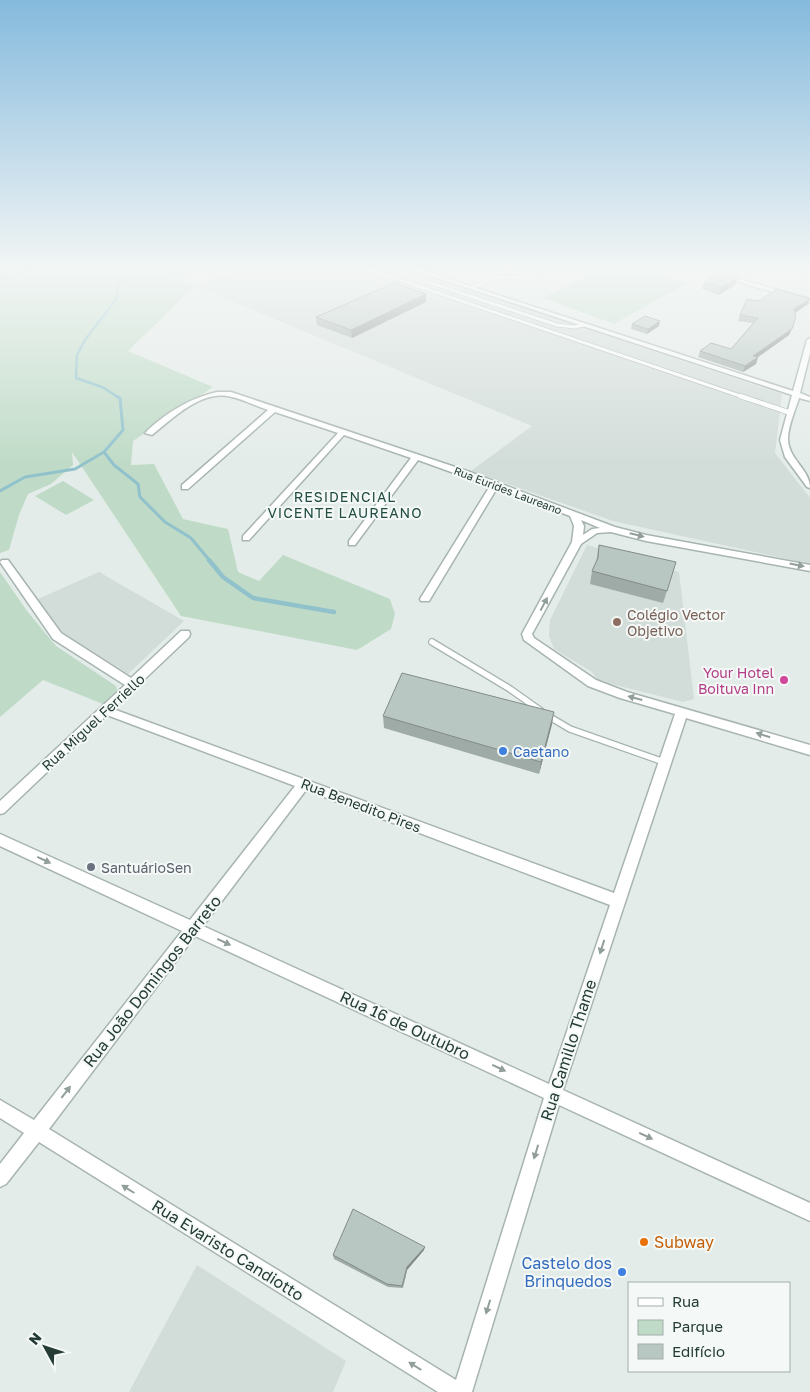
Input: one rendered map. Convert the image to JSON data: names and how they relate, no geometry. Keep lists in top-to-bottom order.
{
  "streets": {
    "street": [
      "Rua Eurides Laureano",
      "Rua Miguel Ferriello",
      "Rua Benedito Pires",
      "Rua João Domingos Barreto",
      "Rua 16 de Outubro",
      "Rua Camillo Thame",
      "Rua Evaristo Candiotto"
    ]
  },
  "crossings": [
    ["Rua Miguel Ferriello", "Rua Benedito Pires"],
    ["Rua Benedito Pires", "Rua João Domingos Barreto"],
    ["Rua Benedito Pires", "Rua Camillo Thame"],
    ["Rua João Domingos Barreto", "Rua 16 de Outubro"],
    ["Rua João Domingos Barreto", "Rua Evaristo Candiotto"],
    ["Rua 16 de Outubro", "Rua Camillo Thame"]
  ],
  "one_way": [
    "Rua João Domingos Barreto",
    "Rua 16 de Outubro",
    "Rua Camillo Thame",
    "Rua Evaristo Candiotto"
  ],
  "districts": ["RESIDENCIAL VICENTE LAUREANO"],
  "places": [
    "Colégio Vector Objetivo",
    "Your Hotel Boituva Inn",
    "Caetano",
    "SantuárioSen",
    "Subway",
    "Castelo dos Brinquedos"
  ],
  "legend": ["Rua", "Parque", "Edifício"],
  "north": "top left"
}
